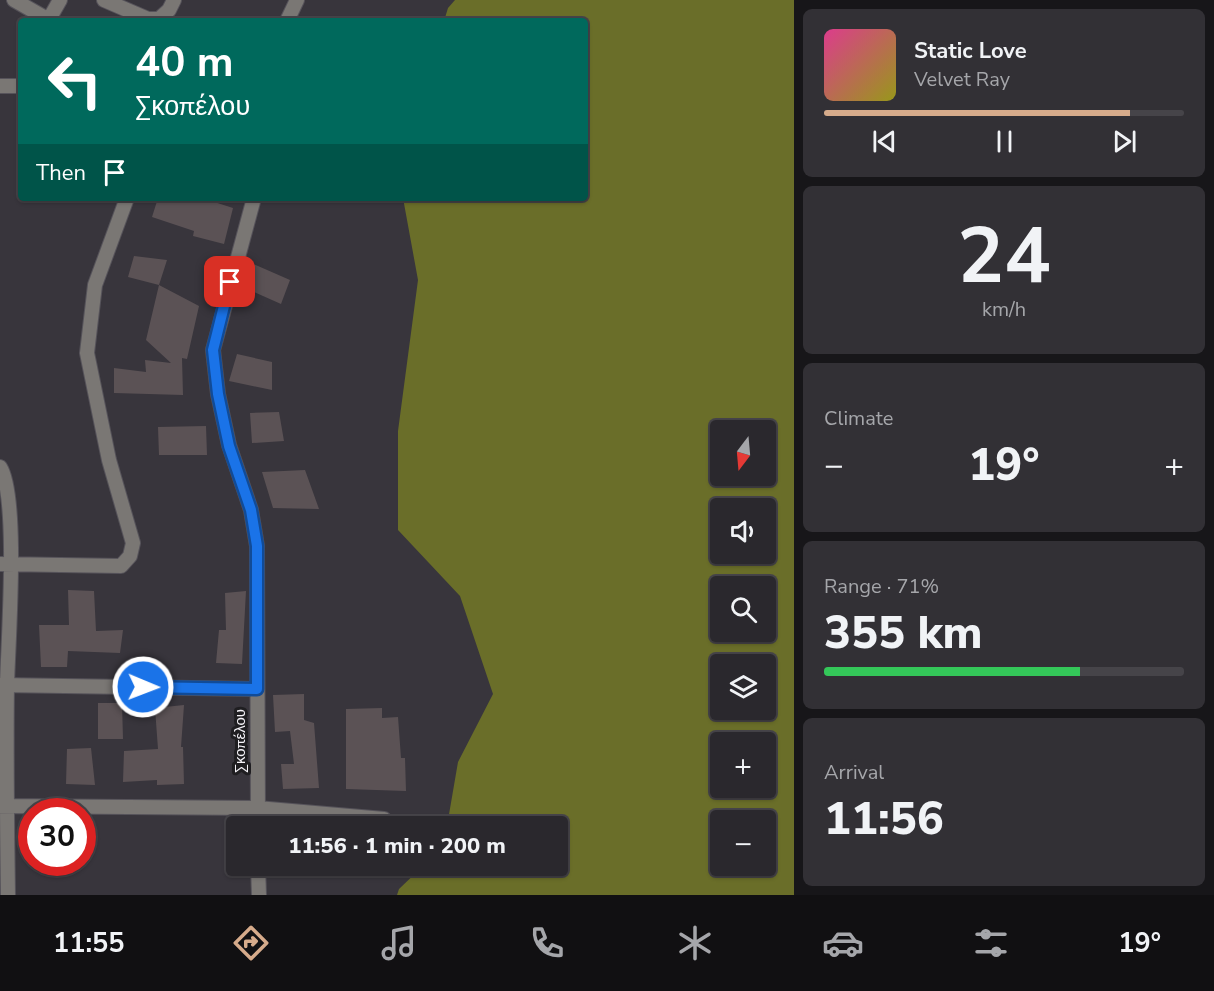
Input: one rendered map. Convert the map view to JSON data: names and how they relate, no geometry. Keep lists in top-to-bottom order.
{
  "streets": {
    "street": ["Σκοπέλου"]
  },
  "north": "bottom",
  "page": {
    "turn": ["40 m", "Σκοπέλου"],
    "song": ["Static Love", "Velvet Ray"],
    "then": "Then",
    "tile": [
      ["24", "km/h"],
      "Climate",
      ["Range · 71%", "355 km"],
      ["Arrival", "11:56"]
    ],
    "map_buttons": ["+", "−"],
    "heat": ["−", "19°", "+"],
    "limit": "30",
    "trip": "11:56 · 1 min · 200 m",
    "tabs": ["11:55", "19°"]
  }
}
